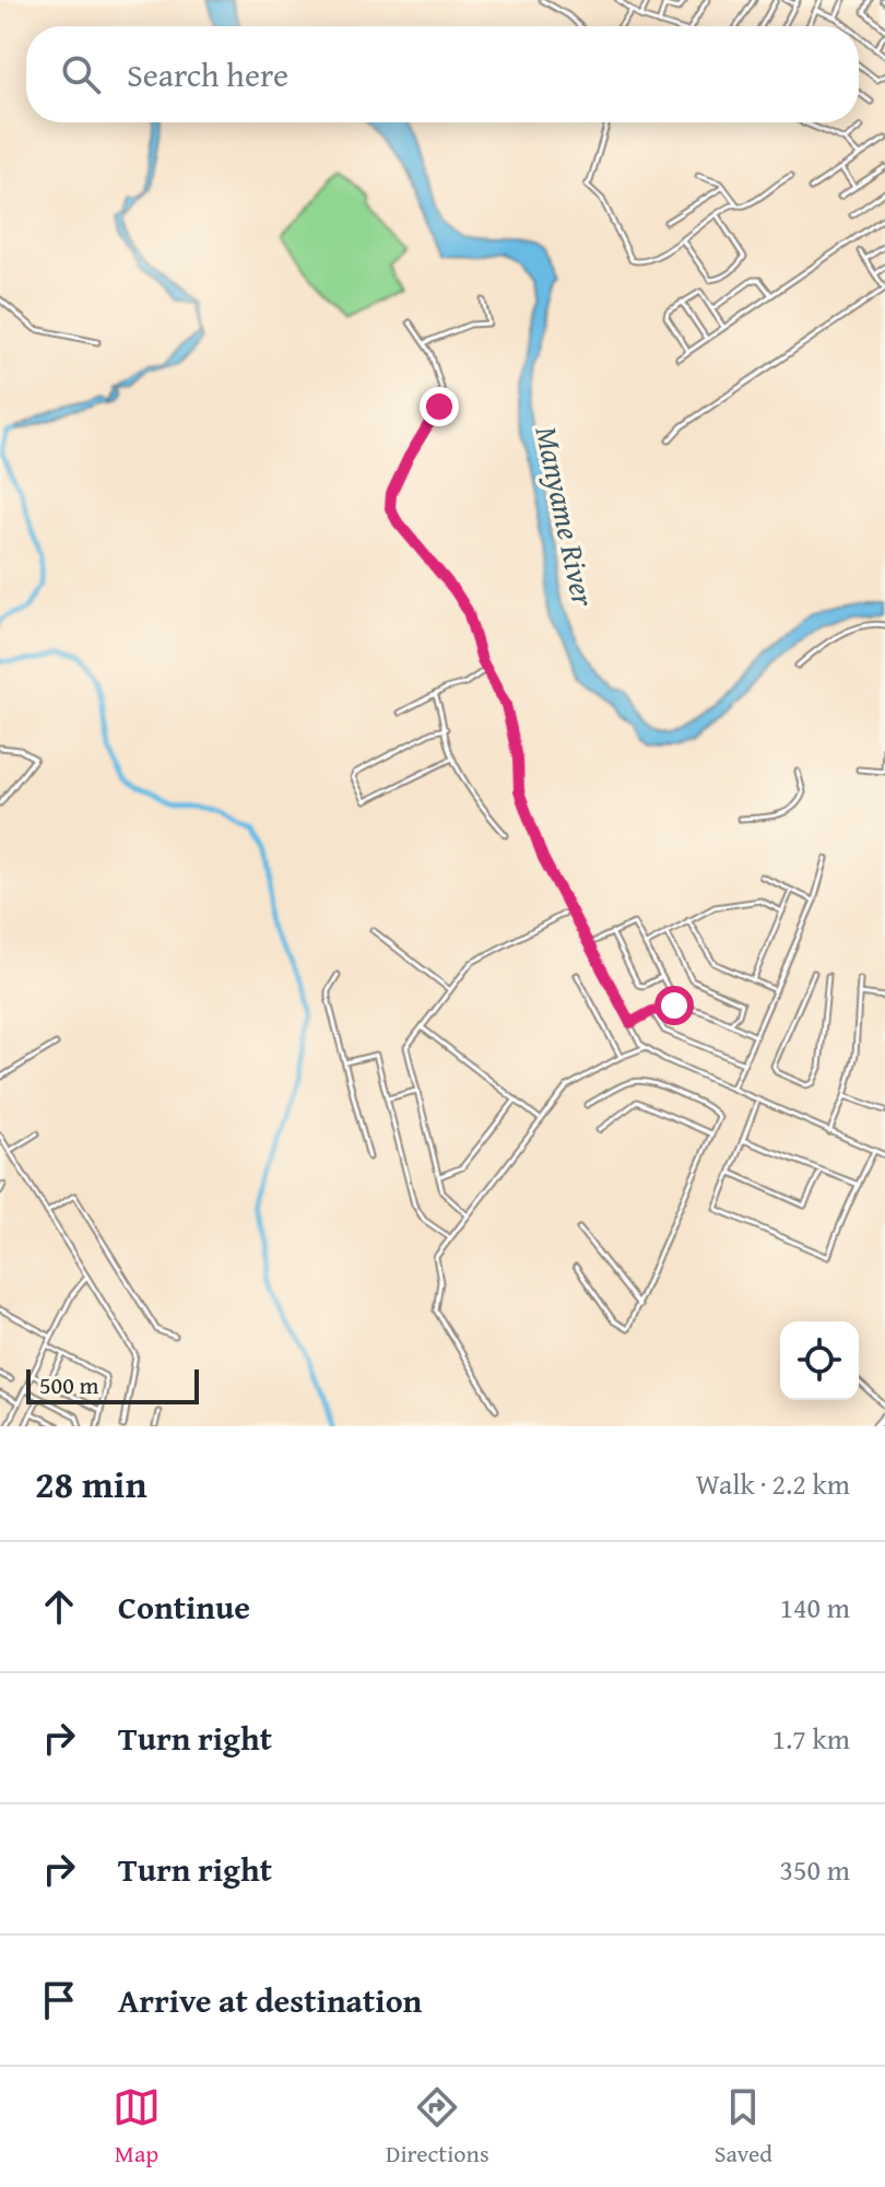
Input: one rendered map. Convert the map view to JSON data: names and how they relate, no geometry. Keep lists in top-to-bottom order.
{
  "water": ["Manyame River"],
  "scale_bar": "500 m",
  "page": {
    "search": "Search here",
    "scale": "500 m",
    "heading": ["28 min", "Walk · 2.2 km"],
    "list": [
      ["Continue", "140 m"],
      ["Turn right", "1.7 km"],
      ["Turn right", "350 m"],
      "Arrive at destination"
    ],
    "nav": ["Map", "Directions", "Saved"]
  }
}
